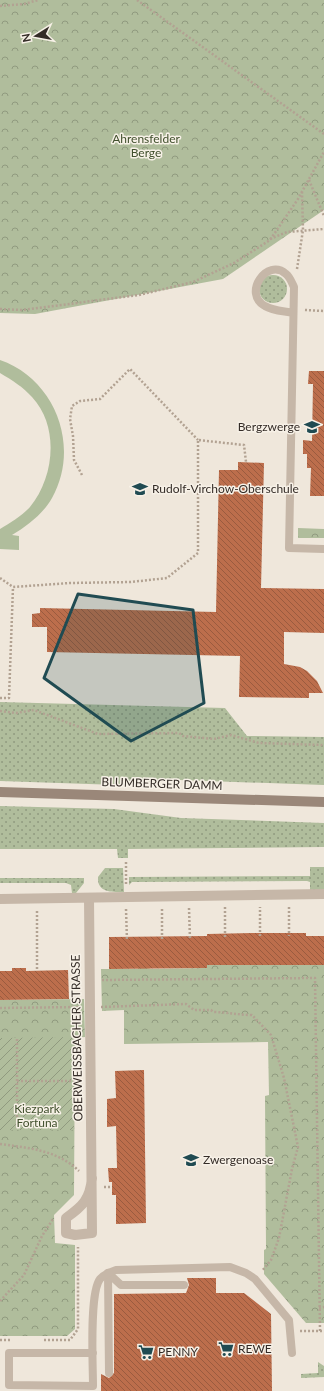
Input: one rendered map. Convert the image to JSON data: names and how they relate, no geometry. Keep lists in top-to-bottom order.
{
  "streets": {
    "main road": ["BLUMBERGER DAMM"],
    "street": ["OBERWEISSBACHER STRASSE"]
  },
  "parks": ["Ahrensfelder Berge", "Kiezpark Fortuna"],
  "places": {
    "school or university": ["Bergzwerge", "Rudolf-Virchow-Oberschule", "Zwergenoase"],
    "supermarket": ["REWE", "PENNY"]
  },
  "north": "left"
}
